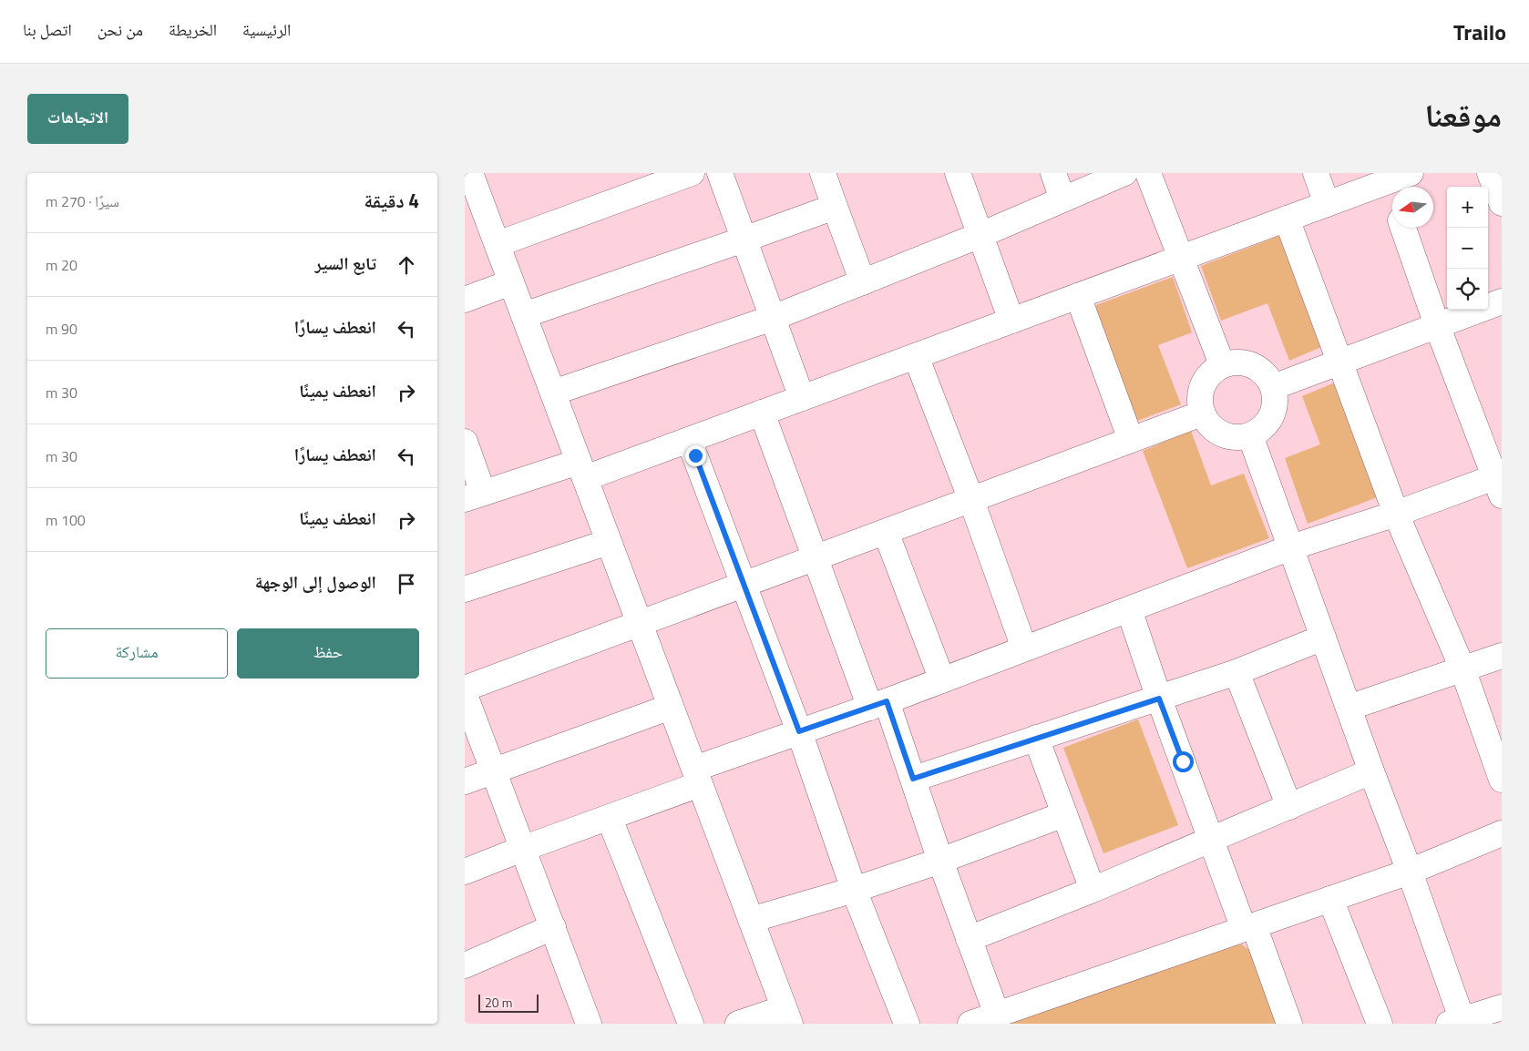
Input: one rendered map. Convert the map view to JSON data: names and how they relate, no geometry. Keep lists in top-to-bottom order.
{
  "scale_bar": "20 m",
  "north": "left",
  "page": {
    "header": "Trailo",
    "nav": [
      "الرئيسية",
      "الخريطة",
      "من نحن",
      "اتصل بنا"
    ],
    "title": "موقعنا",
    "buttons": [
      "الاتجاهات",
      ["حفظ", "مشاركة"]
    ],
    "heading": ["4 دقيقة", "سيرًا · 270 m"],
    "map_buttons": ["+", "−"],
    "list": [
      ["تابع السير", "20 m"],
      ["انعطف يسارًا", "90 m"],
      ["انعطف يمينًا", "30 m"],
      ["انعطف يسارًا", "30 m"],
      ["انعطف يمينًا", "100 m"],
      "الوصول إلى الوجهة"
    ],
    "scale": "20 m"
  }
}
